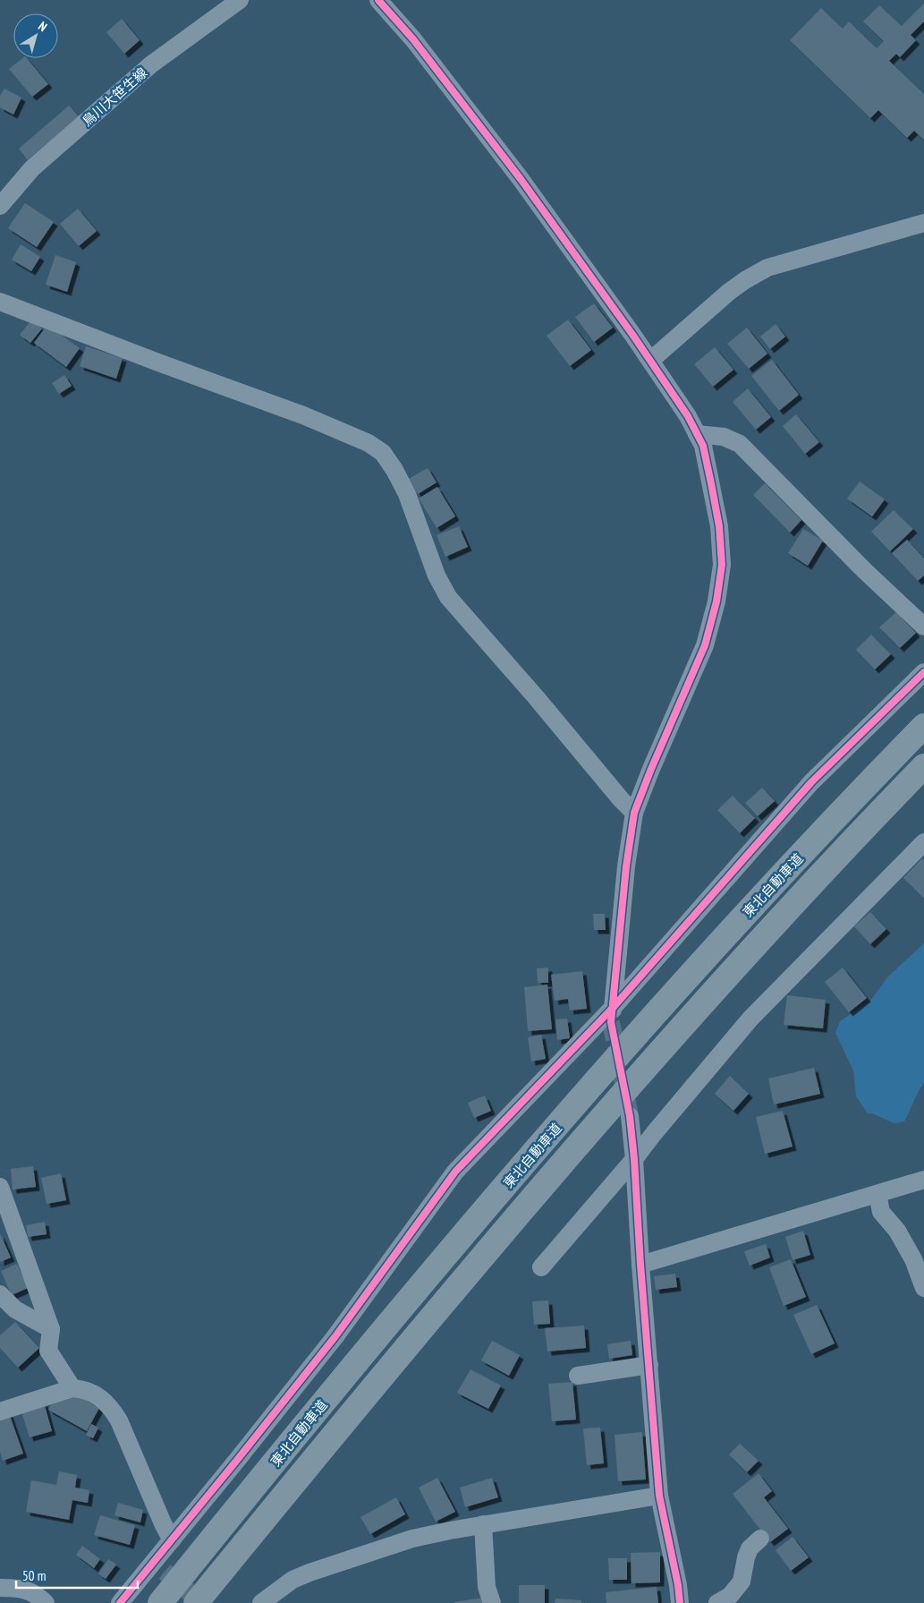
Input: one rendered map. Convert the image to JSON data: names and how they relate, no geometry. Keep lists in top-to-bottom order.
{
  "streets": {
    "highway": ["東北自動車道"],
    "street": ["鳥川大笹生線"]
  },
  "scale_bar": "50 m",
  "north": "top right"
}
